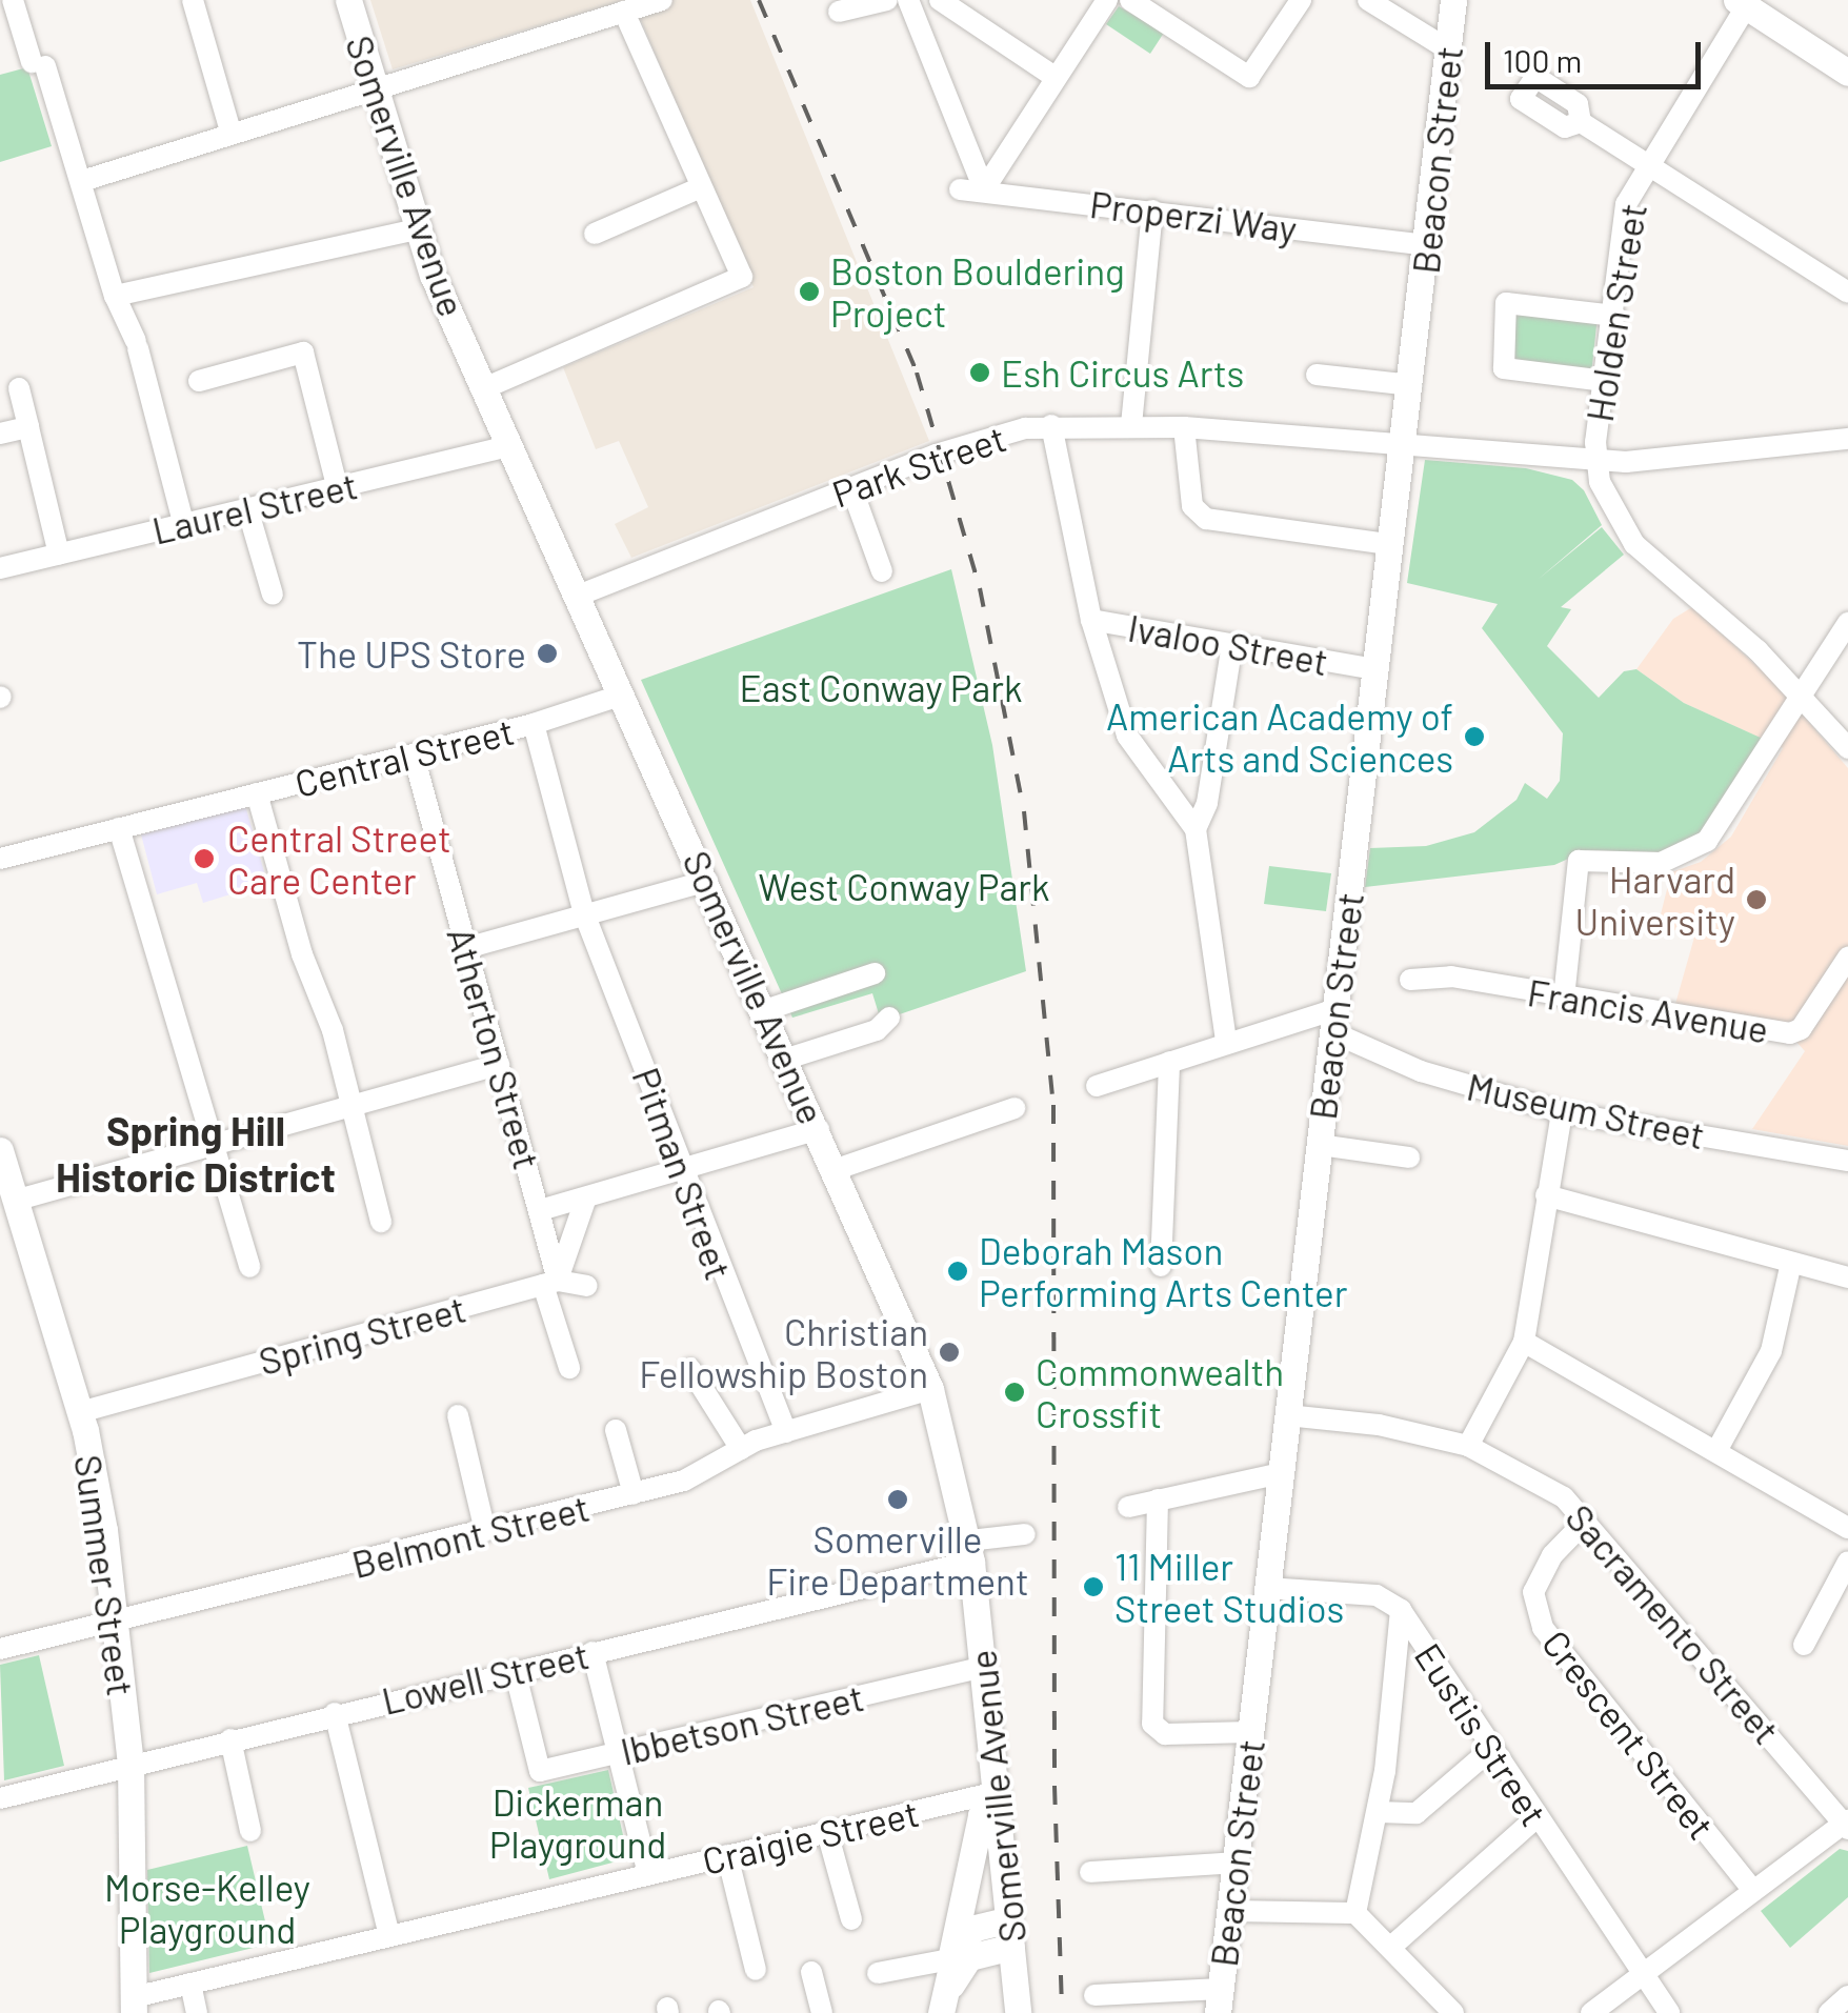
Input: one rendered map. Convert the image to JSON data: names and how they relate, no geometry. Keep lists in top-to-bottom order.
{
  "streets": {
    "main road": ["Beacon Street", "Somerville Avenue", "Summer Street"],
    "street": [
      "Properzi Way",
      "Holden Street",
      "Park Street",
      "Laurel Street",
      "Ivaloo Street",
      "Central Street",
      "Francis Avenue",
      "Atherton Street",
      "Museum Street",
      "Pitman Street",
      "Spring Street",
      "Belmont Street",
      "Sacramento Street",
      "Lowell Street",
      "Ibbetson Street",
      "Eustis Street",
      "Crescent Street",
      "Craigie Street"
    ]
  },
  "crossings": [
    ["Beacon Street", "Properzi Way"],
    ["Beacon Street", "Park Street"],
    ["Beacon Street", "Ivaloo Street"],
    ["Beacon Street", "Museum Street"],
    ["Beacon Street", "Sacramento Street"],
    ["Beacon Street", "Eustis Street"],
    ["Somerville Avenue", "Park Street"],
    ["Somerville Avenue", "Laurel Street"],
    ["Somerville Avenue", "Central Street"],
    ["Somerville Avenue", "Belmont Street"],
    ["Somerville Avenue", "Lowell Street"],
    ["Somerville Avenue", "Ibbetson Street"],
    ["Somerville Avenue", "Craigie Street"],
    ["Holden Street", "Park Street"],
    ["Park Street", "Ivaloo Street"],
    ["Central Street", "Atherton Street"],
    ["Central Street", "Pitman Street"],
    ["Atherton Street", "Spring Street"],
    ["Pitman Street", "Belmont Street"],
    ["Spring Street", "Summer Street"],
    ["Belmont Street", "Summer Street"],
    ["Summer Street", "Lowell Street"],
    ["Summer Street", "Craigie Street"],
    ["Sacramento Street", "Crescent Street"],
    ["Lowell Street", "Ibbetson Street"]
  ],
  "districts": ["Spring Hill Historic District"],
  "parks": [
    "East Conway Park",
    "West Conway Park",
    "Dickerman Playground",
    "Morse-Kelley Playground"
  ],
  "places": [
    "Boston Bouldering Project",
    "Esh Circus Arts",
    "The UPS Store",
    "American Academy of Arts and Sciences",
    "Central Street Care Center",
    "Harvard University",
    "Deborah Mason Performing Arts Center",
    "Christian Fellowship Boston",
    "Commonwealth Crossfit",
    "Somerville Fire Department",
    "11 Miller Street Studios"
  ],
  "scale_bar": "100 m"
}
